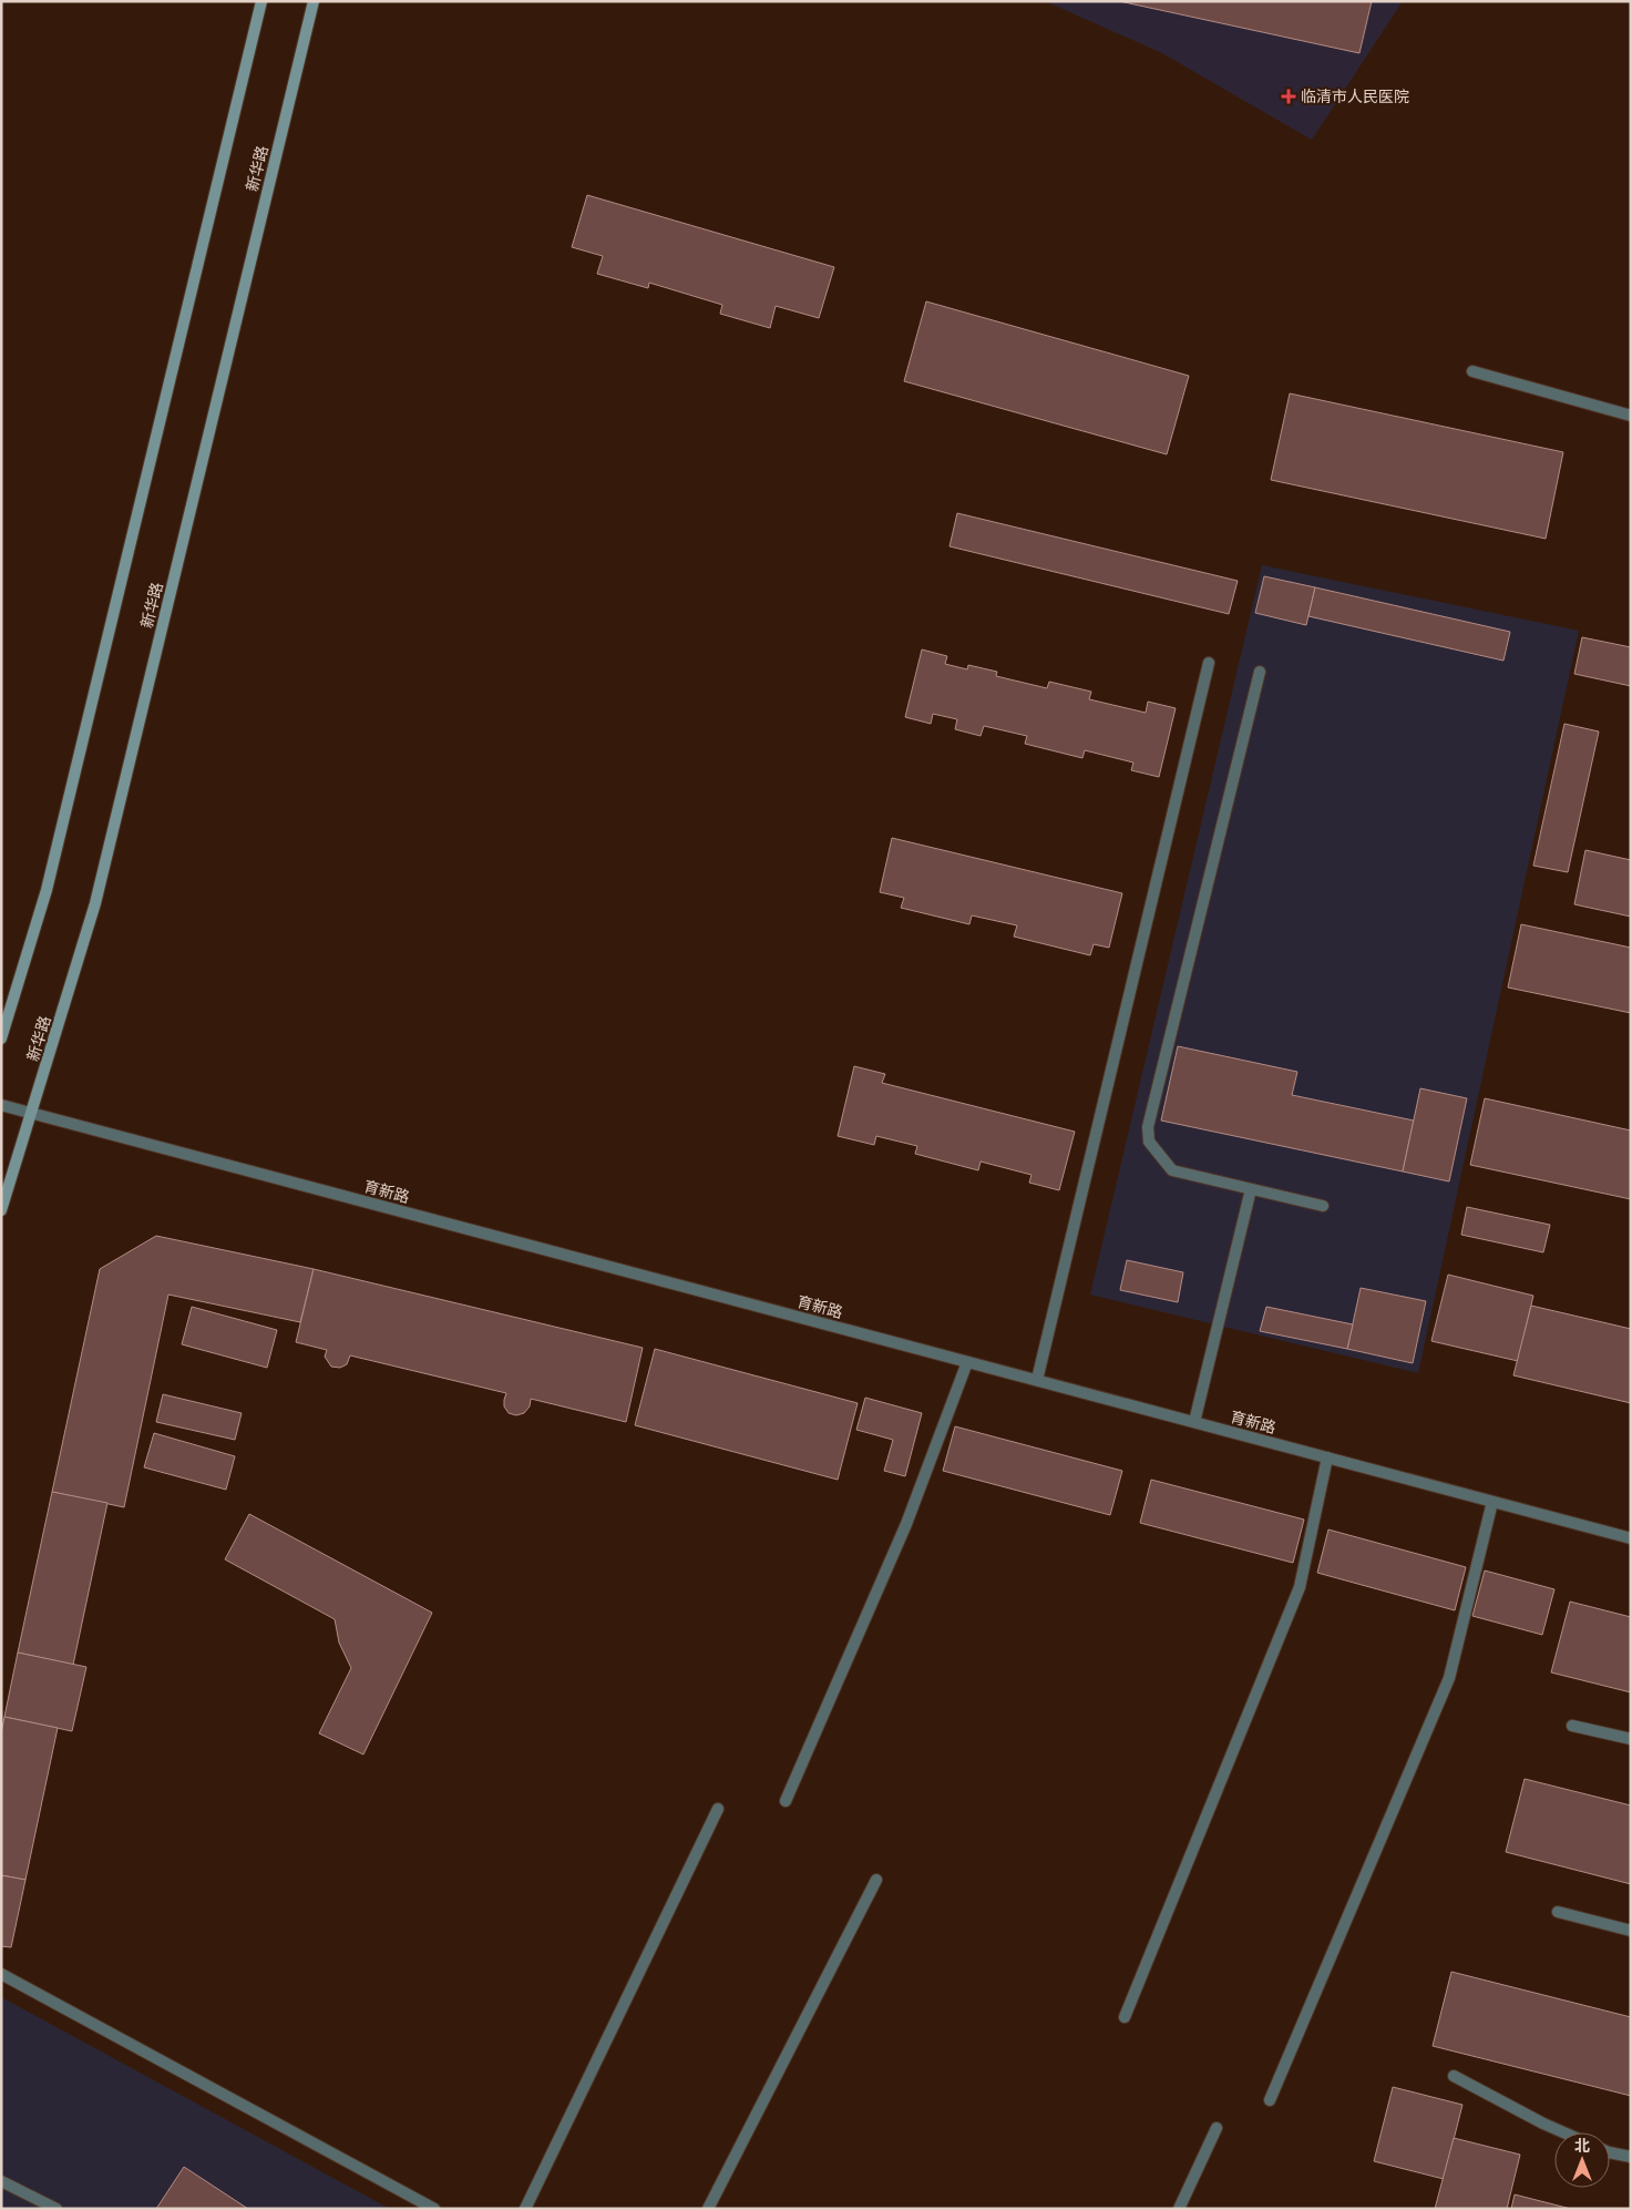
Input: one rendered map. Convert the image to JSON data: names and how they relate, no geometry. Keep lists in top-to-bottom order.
{
  "streets": {
    "main road": ["新华路"],
    "street": ["育新路"]
  },
  "crossings": [
    ["新华路", "育新路"]
  ],
  "places": {
    "health": ["临清市人民医院"]
  },
  "north": "top"
}
